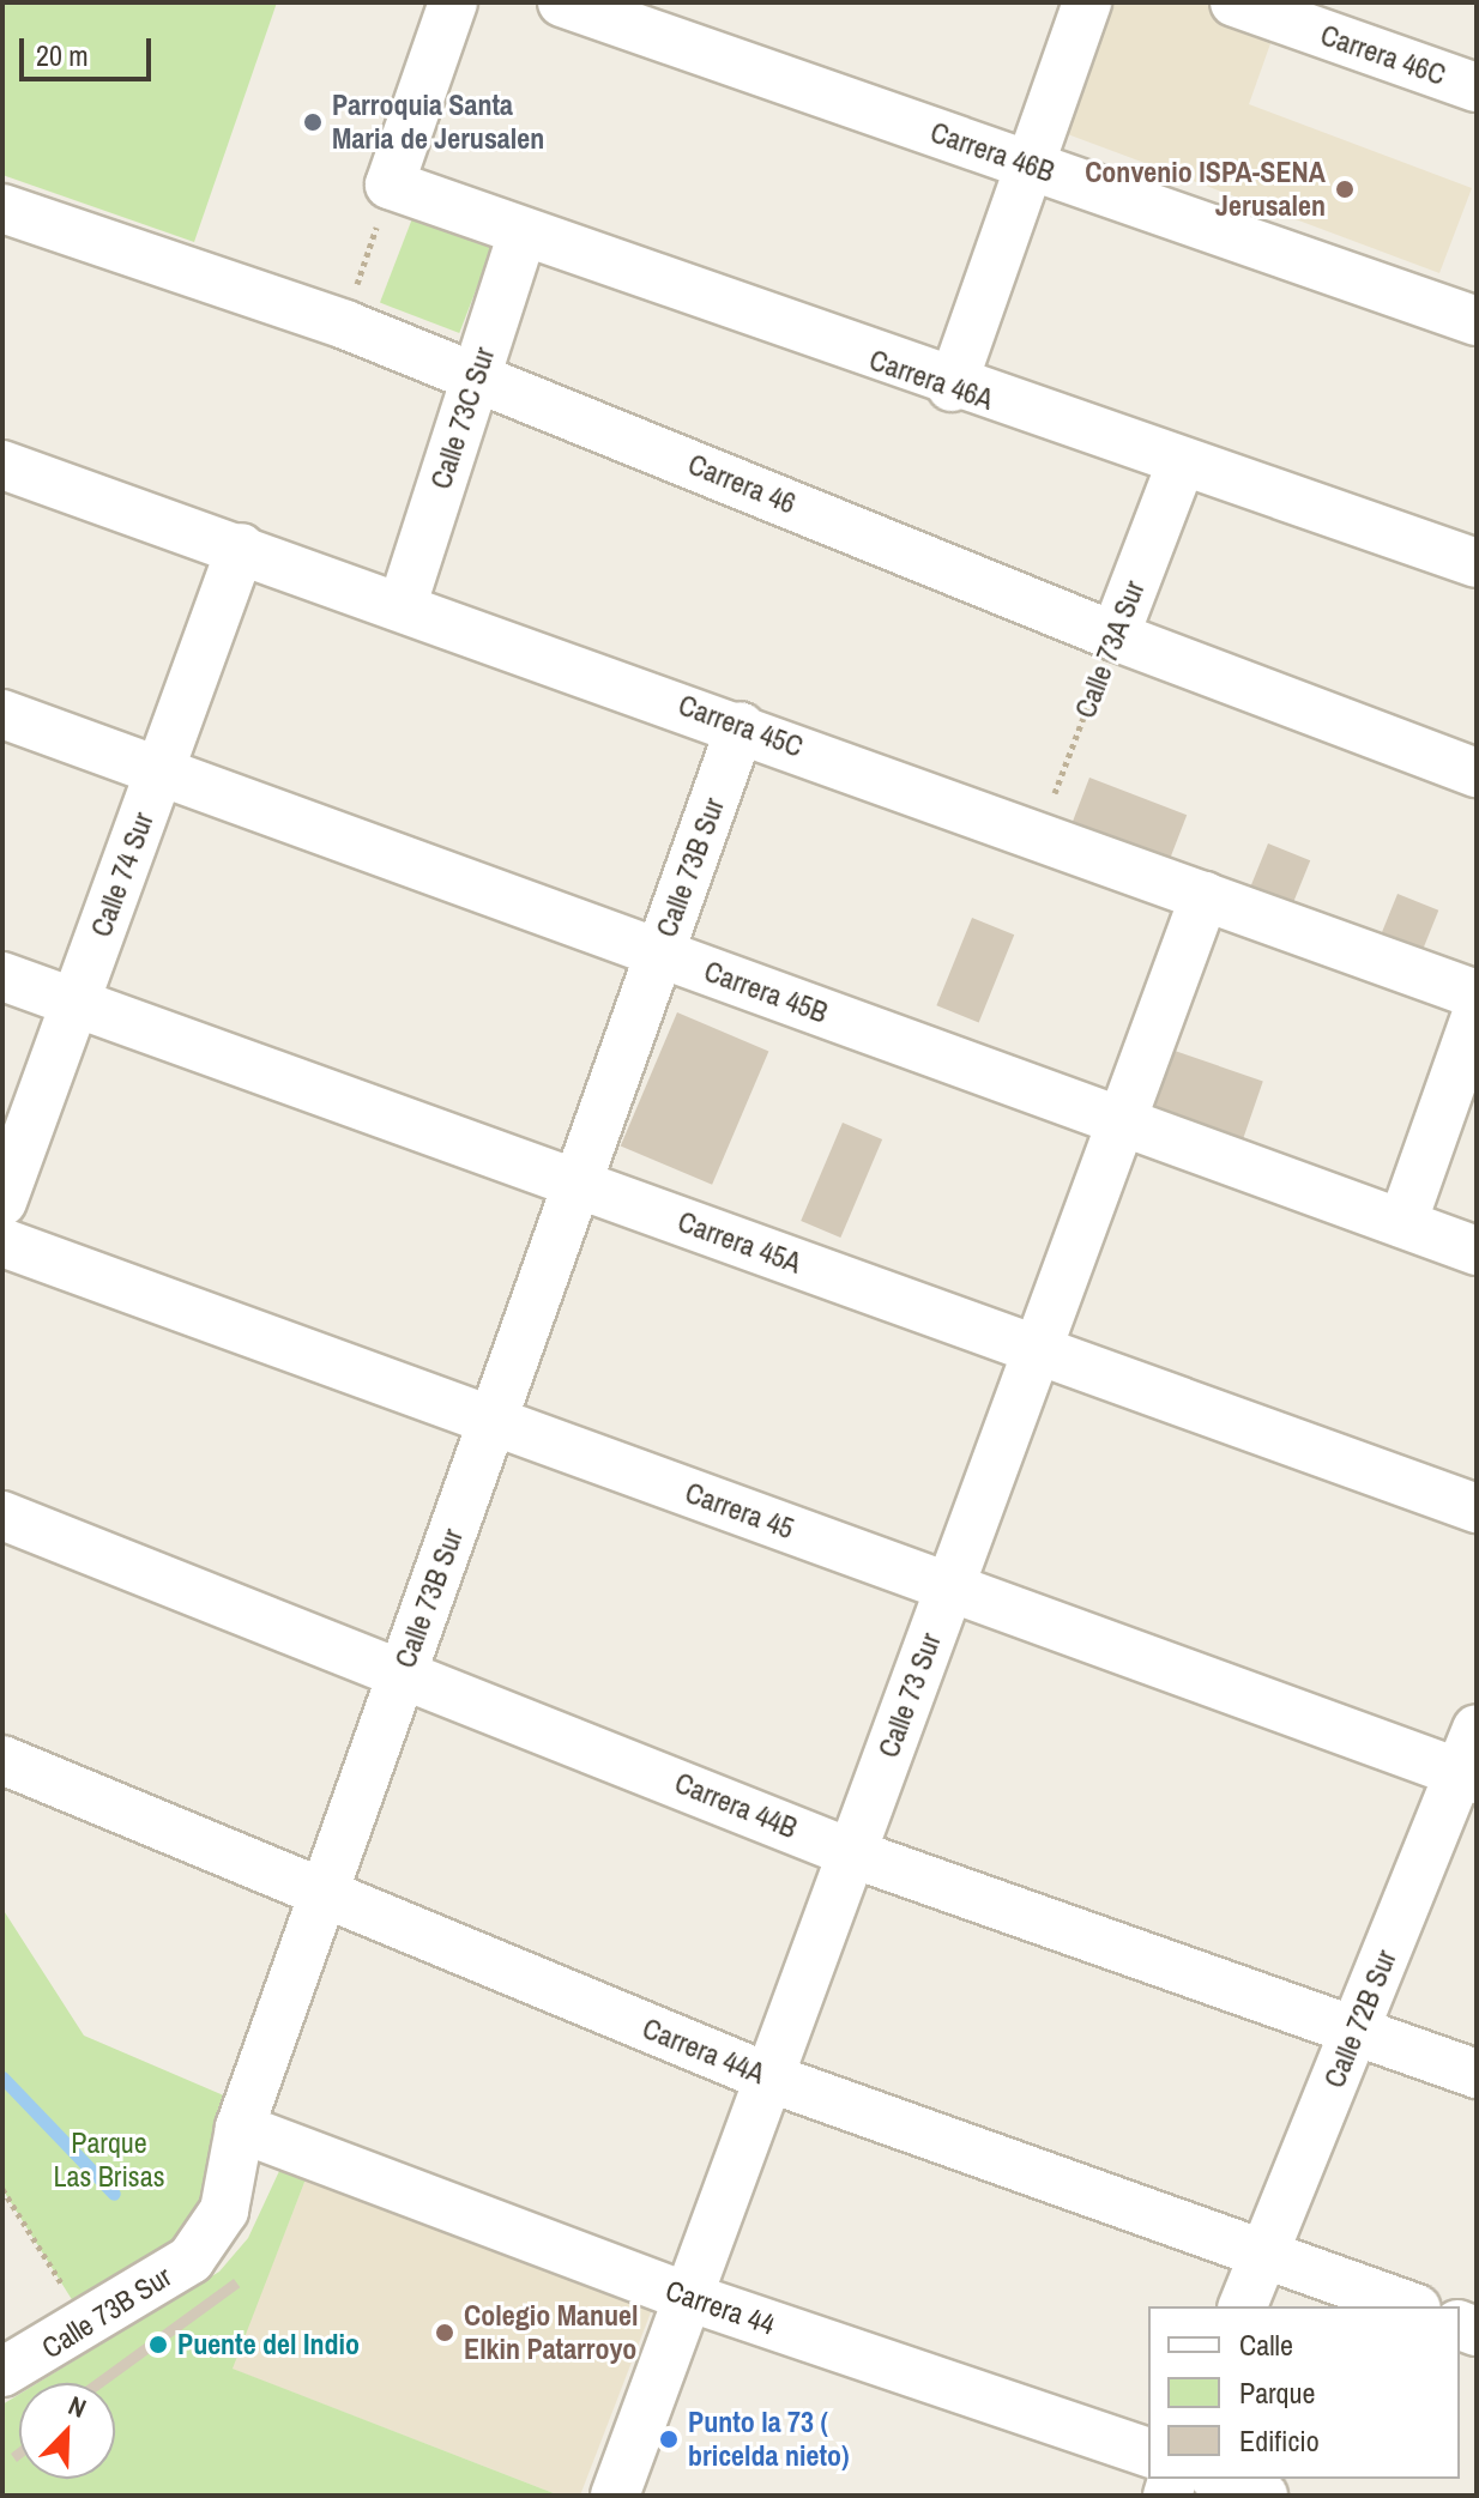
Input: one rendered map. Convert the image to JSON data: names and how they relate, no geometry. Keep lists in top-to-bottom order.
{
  "streets": {
    "street": [
      "Carrera 46C",
      "Carrera 46B",
      "Carrera 46A",
      "Calle 73C Sur",
      "Carrera 46",
      "Calle 73A Sur",
      "Carrera 45C",
      "Calle 73B Sur",
      "Calle 74 Sur",
      "Carrera 45B",
      "Carrera 45A",
      "Carrera 45",
      "Calle 73 Sur",
      "Carrera 44B",
      "Calle 72B Sur",
      "Carrera 44A",
      "Carrera 44"
    ]
  },
  "crossings": [
    ["Carrera 46A", "Calle 73C Sur"],
    ["Carrera 46A", "Calle 73A Sur"],
    ["Calle 73C Sur", "Carrera 46"],
    ["Calle 73C Sur", "Carrera 45C"],
    ["Carrera 46", "Calle 73A Sur"],
    ["Calle 73A Sur", "Carrera 45C"],
    ["Carrera 45C", "Calle 73B Sur"],
    ["Carrera 45C", "Calle 74 Sur"],
    ["Carrera 45C", "Calle 73 Sur"],
    ["Calle 73B Sur", "Carrera 45B"],
    ["Calle 73B Sur", "Carrera 45A"],
    ["Calle 73B Sur", "Carrera 45"],
    ["Calle 73B Sur", "Carrera 44B"],
    ["Calle 73B Sur", "Carrera 44A"],
    ["Calle 73B Sur", "Carrera 44"],
    ["Calle 74 Sur", "Carrera 45B"],
    ["Calle 74 Sur", "Carrera 45A"],
    ["Carrera 45B", "Calle 73 Sur"],
    ["Carrera 45A", "Calle 73 Sur"],
    ["Carrera 45", "Calle 73 Sur"],
    ["Carrera 45", "Calle 72B Sur"],
    ["Calle 73 Sur", "Carrera 44B"],
    ["Calle 73 Sur", "Carrera 44A"],
    ["Calle 73 Sur", "Carrera 44"],
    ["Carrera 44B", "Calle 72B Sur"],
    ["Calle 72B Sur", "Carrera 44A"]
  ],
  "parks": ["Parque Las Brisas"],
  "places": [
    "Parroquia Santa Maria de Jerusalen",
    "Convenio ISPA-SENA Jerusalen",
    "Colegio Manuel Elkin Patarroyo",
    "Puente del Indio",
    "Punto la 73 ( bricelda nieto)"
  ],
  "legend": ["Calle", "Parque", "Edificio"],
  "scale_bar": "20 m",
  "north": "top right"
}
